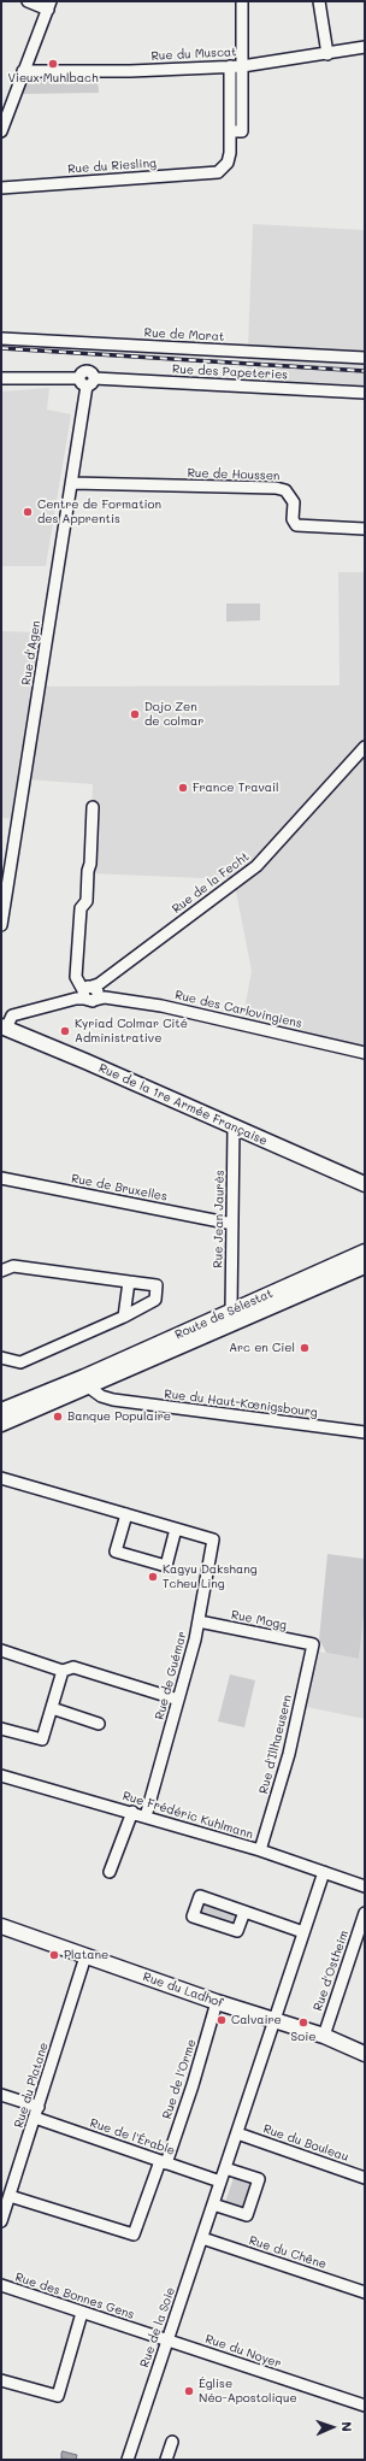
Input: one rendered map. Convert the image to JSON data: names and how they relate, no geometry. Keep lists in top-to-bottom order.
{
  "streets": {
    "main road": ["Rue de la 1re Armée Française", "Route de Sélestat", "Rue du Ladhof"],
    "street": [
      "Rue du Muscat",
      "Rue du Riesling",
      "Rue de Morat",
      "Rue des Papeteries",
      "Rue de Houssen",
      "Rue d'Agen",
      "Rue de la Fecht",
      "Rue des Carlovingiens",
      "Rue de Bruxelles",
      "Rue Jean Jaurès",
      "Rue du Haut-Kœnigsbourg",
      "Rue Mogg",
      "Rue de Guémar",
      "Rue d'Illhaeusern",
      "Rue Frédéric Kuhlmann",
      "Rue d'Ostheim",
      "Rue de l'Orme",
      "Rue du Platane",
      "Rue de l'Érable",
      "Rue du Bouleau",
      "Rue du Chêne",
      "Rue des Bonnes Gens",
      "Rue de la Soie",
      "Rue du Noyer"
    ]
  },
  "crossings": [
    ["Rue des Papeteries", "Rue d'Agen"],
    ["Rue de Houssen", "Rue d'Agen"],
    ["Rue de la Fecht", "Rue des Carlovingiens"],
    ["Rue de la Fecht", "Rue de la 1re Armée Française"],
    ["Rue de la 1re Armée Française", "Rue Jean Jaurès"],
    ["Rue de Bruxelles", "Rue Jean Jaurès"],
    ["Rue Jean Jaurès", "Route de Sélestat"],
    ["Route de Sélestat", "Rue du Haut-Kœnigsbourg"],
    ["Rue Mogg", "Rue de Guémar"],
    ["Rue Mogg", "Rue d'Illhaeusern"],
    ["Rue de Guémar", "Rue Frédéric Kuhlmann"],
    ["Rue d'Illhaeusern", "Rue Frédéric Kuhlmann"],
    ["Rue Frédéric Kuhlmann", "Rue de la Soie"],
    ["Rue d'Ostheim", "Rue du Ladhof"],
    ["Rue du Ladhof", "Rue de l'Orme"],
    ["Rue du Ladhof", "Rue du Platane"],
    ["Rue du Ladhof", "Rue de la Soie"],
    ["Rue de l'Orme", "Rue du Platane"],
    ["Rue de l'Orme", "Rue de l'Érable"],
    ["Rue du Platane", "Rue de l'Érable"],
    ["Rue de l'Érable", "Rue de la Soie"],
    ["Rue du Bouleau", "Rue de la Soie"],
    ["Rue du Chêne", "Rue de la Soie"],
    ["Rue des Bonnes Gens", "Rue de la Soie"],
    ["Rue des Bonnes Gens", "Rue du Noyer"],
    ["Rue de la Soie", "Rue du Noyer"]
  ],
  "places": [
    "Vieux Muhlbach",
    "Centre de Formation des Apprentis",
    "Dojo Zen de colmar",
    "France Travail",
    "Kyriad Colmar Cité Administrative",
    "Arc en Ciel",
    "Banque Populaire",
    "Kagyu Dakshang Tcheu Ling",
    "Platane",
    "Calvaire",
    "Soie",
    "Église Néo-Apostolique"
  ],
  "north": "right"
}
